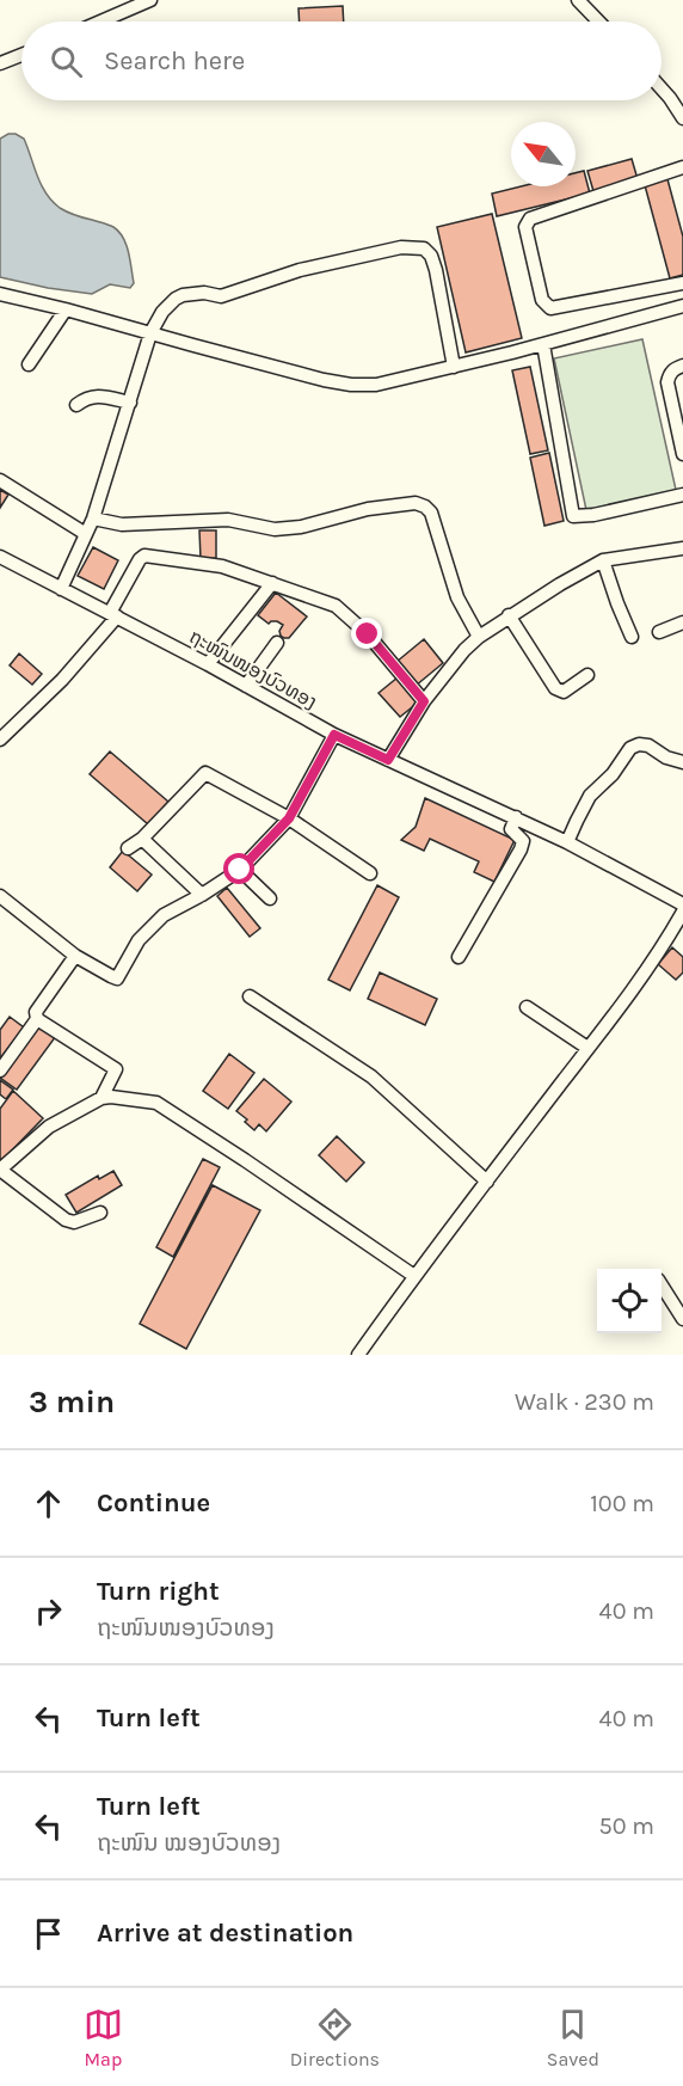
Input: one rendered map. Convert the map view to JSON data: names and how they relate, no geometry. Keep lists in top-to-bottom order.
{
  "streets": {
    "street": ["ຖະໜົນໜອງບົວທອງ"]
  },
  "north": "top left",
  "page": {
    "search": "Search here",
    "heading": ["3 min", "Walk · 230 m"],
    "list": [
      ["Continue", "100 m"],
      ["Turn right", "ຖະໜົນໜອງບົວທອງ", "40 m"],
      ["Turn left", "40 m"],
      ["Turn left", "ຖະໜົນ ໝອງບົວທອງ", "50 m"],
      "Arrive at destination"
    ],
    "nav": ["Map", "Directions", "Saved"]
  }
}
